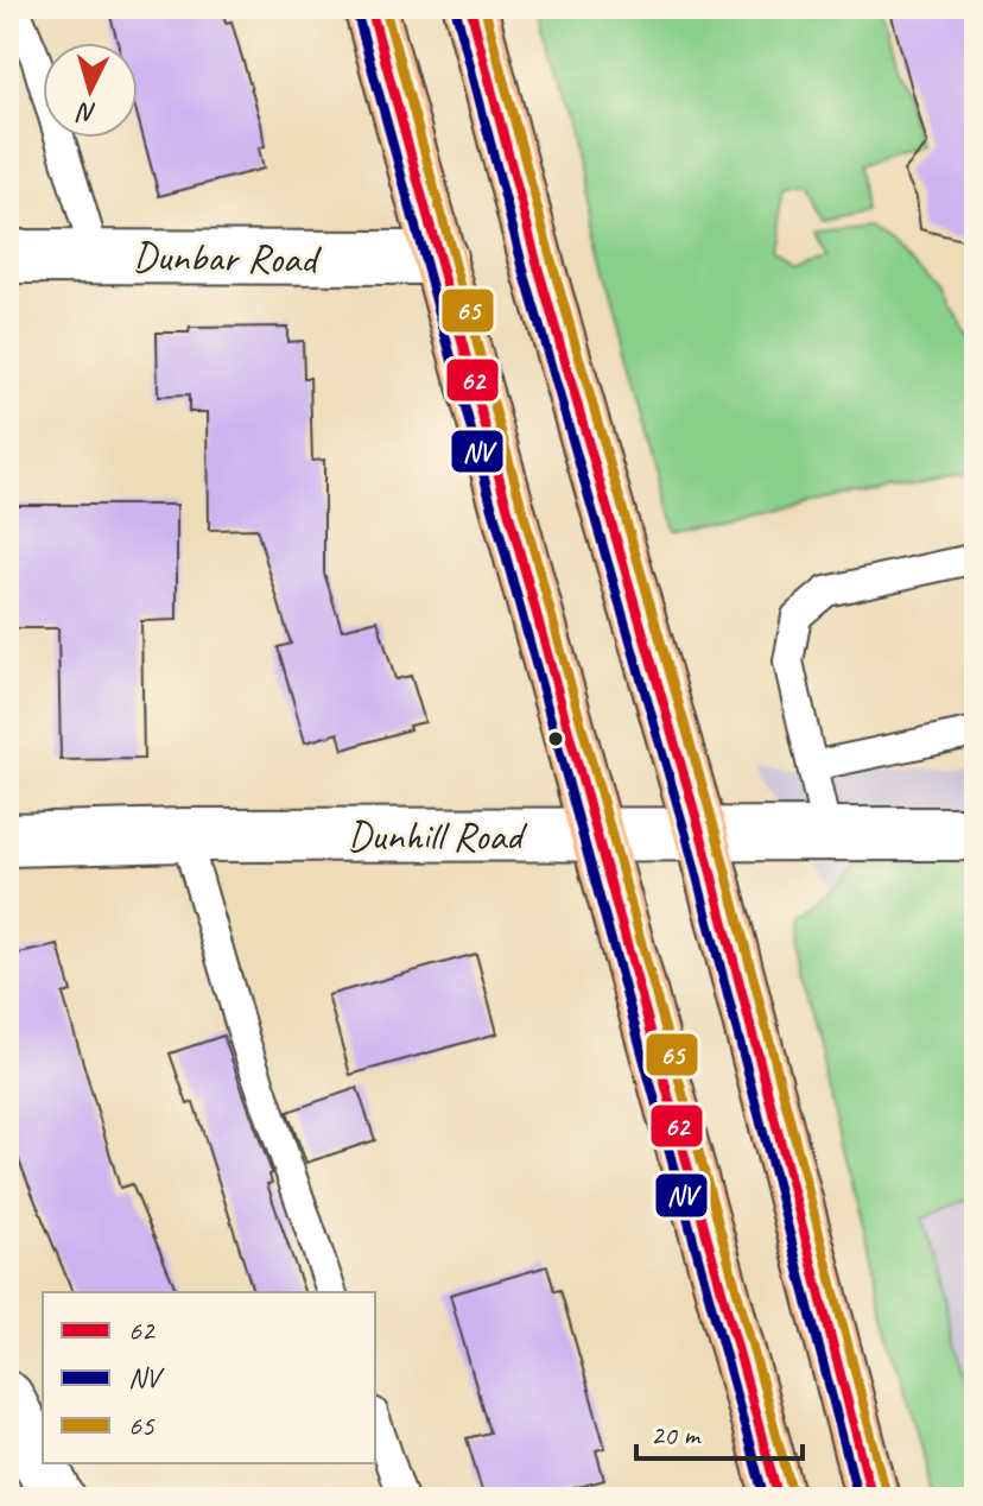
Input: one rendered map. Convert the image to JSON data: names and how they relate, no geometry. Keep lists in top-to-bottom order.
{
  "streets": {
    "street": ["Dunbar Road", "Dunhill Road"]
  },
  "lines": ["transit line 62", "transit line 65", "transit line NV"],
  "legend": ["62", "NV", "65"],
  "scale_bar": "20 m",
  "north": "bottom"
}
